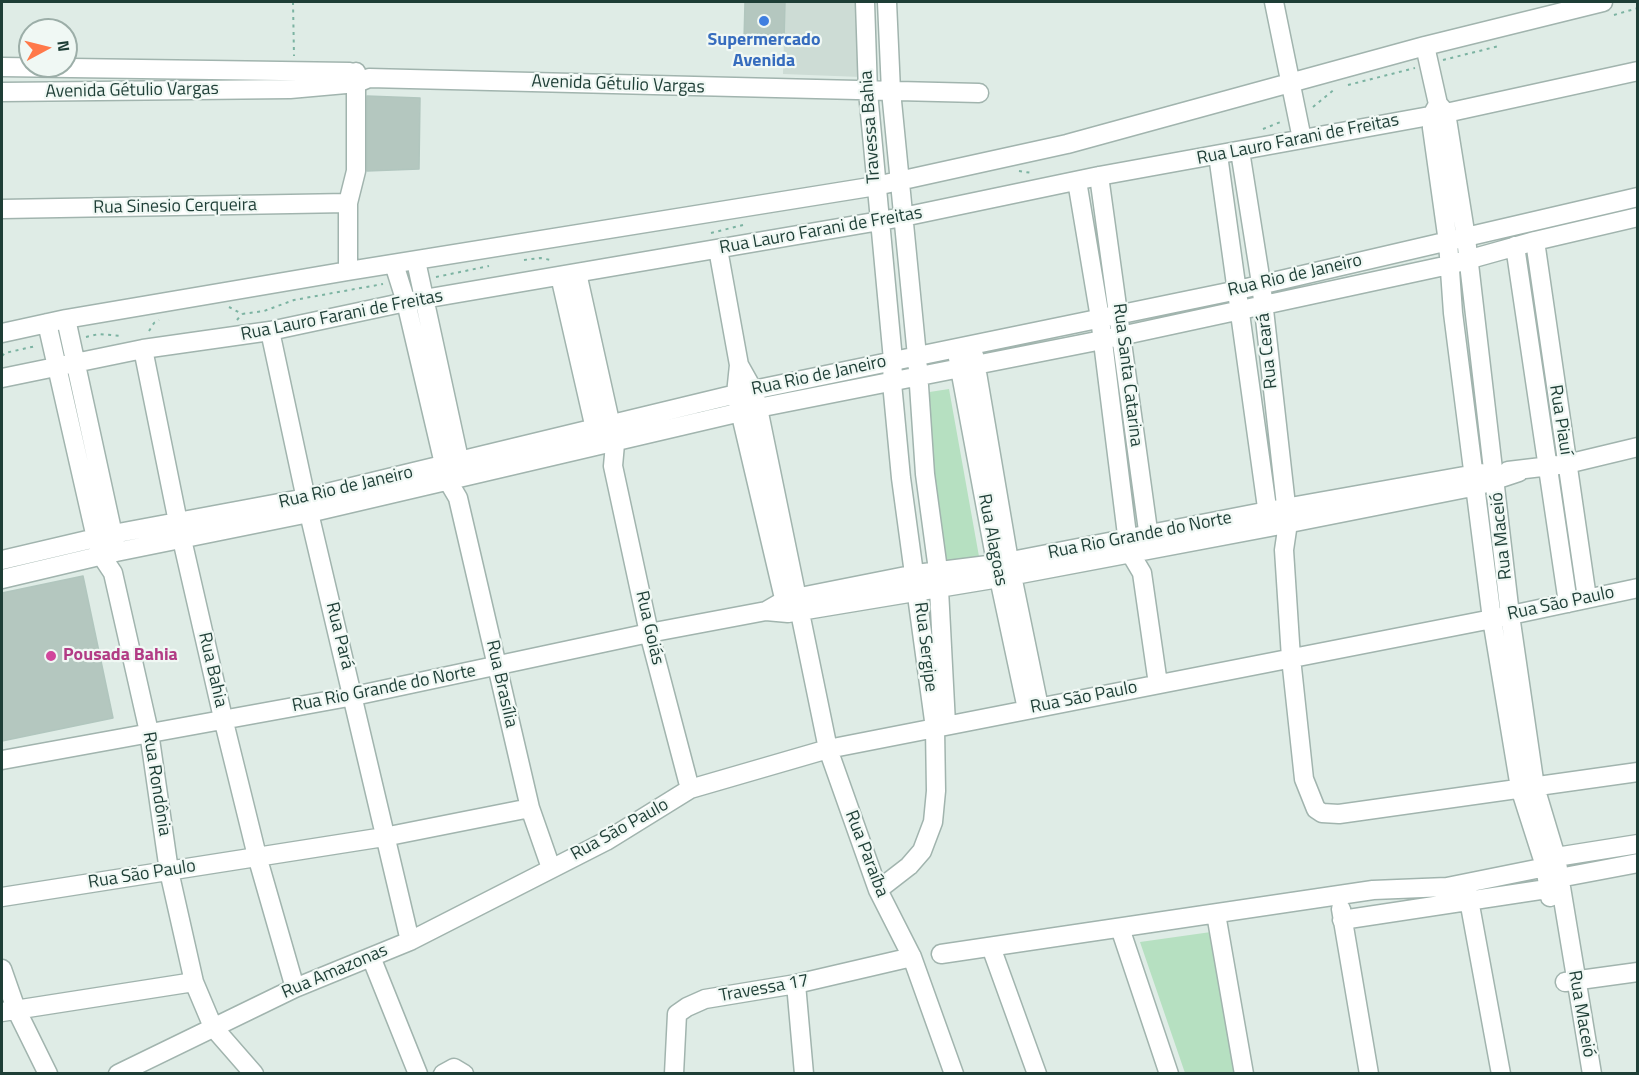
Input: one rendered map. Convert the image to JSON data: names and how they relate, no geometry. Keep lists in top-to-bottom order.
{
  "streets": {
    "street": [
      "Avenida Gétulio Vargas",
      "Travessa Bahia",
      "Rua Lauro Farani de Freitas",
      "Rua Sinesio Cerqueira",
      "Rua Rio de Janeiro",
      "Rua Ceará",
      "Rua Santa Catarina",
      "Rua Piauí",
      "Rua Rio Grande do Norte",
      "Rua Maceió",
      "Rua Alagoas",
      "Rua São Paulo",
      "Rua Goiás",
      "Rua Pará",
      "Rua Sergipe",
      "Rua Bahia",
      "Rua Brasília",
      "Rua Rondônia",
      "Rua Paraíba",
      "Rua Amazonas",
      "Travessa 17"
    ]
  },
  "crossings": [
    ["Avenida Gétulio Vargas", "Travessa Bahia"],
    ["Travessa Bahia", "Rua Lauro Farani de Freitas"],
    ["Travessa Bahia", "Rua Rio de Janeiro"],
    ["Travessa Bahia", "Rua Sergipe"],
    ["Rua Lauro Farani de Freitas", "Rua Ceará"],
    ["Rua Lauro Farani de Freitas", "Rua Santa Catarina"],
    ["Rua Lauro Farani de Freitas", "Rua Maceió"],
    ["Rua Lauro Farani de Freitas", "Rua Goiás"],
    ["Rua Lauro Farani de Freitas", "Rua Pará"],
    ["Rua Lauro Farani de Freitas", "Rua Bahia"],
    ["Rua Lauro Farani de Freitas", "Rua Brasília"],
    ["Rua Lauro Farani de Freitas", "Rua Rondônia"],
    ["Rua Lauro Farani de Freitas", "Rua Paraíba"],
    ["Rua Rio de Janeiro", "Rua Ceará"],
    ["Rua Rio de Janeiro", "Rua Santa Catarina"],
    ["Rua Rio de Janeiro", "Rua Piauí"],
    ["Rua Rio de Janeiro", "Rua Maceió"],
    ["Rua Rio de Janeiro", "Rua Alagoas"],
    ["Rua Rio de Janeiro", "Rua Goiás"],
    ["Rua Rio de Janeiro", "Rua Pará"],
    ["Rua Rio de Janeiro", "Rua Sergipe"],
    ["Rua Rio de Janeiro", "Rua Bahia"],
    ["Rua Rio de Janeiro", "Rua Brasília"],
    ["Rua Rio de Janeiro", "Rua Rondônia"],
    ["Rua Rio de Janeiro", "Rua Paraíba"],
    ["Rua Ceará", "Rua Rio Grande do Norte"],
    ["Rua Ceará", "Rua Maceió"],
    ["Rua Ceará", "Rua São Paulo"],
    ["Rua Santa Catarina", "Rua Rio Grande do Norte"],
    ["Rua Santa Catarina", "Rua São Paulo"],
    ["Rua Piauí", "Rua Rio Grande do Norte"],
    ["Rua Piauí", "Rua São Paulo"],
    ["Rua Rio Grande do Norte", "Rua Maceió"],
    ["Rua Rio Grande do Norte", "Rua Alagoas"],
    ["Rua Rio Grande do Norte", "Rua Goiás"],
    ["Rua Rio Grande do Norte", "Rua Pará"],
    ["Rua Rio Grande do Norte", "Rua Sergipe"],
    ["Rua Rio Grande do Norte", "Rua Bahia"],
    ["Rua Rio Grande do Norte", "Rua Brasília"],
    ["Rua Rio Grande do Norte", "Rua Rondônia"],
    ["Rua Rio Grande do Norte", "Rua Paraíba"],
    ["Rua Maceió", "Rua São Paulo"],
    ["Rua Alagoas", "Rua São Paulo"],
    ["Rua São Paulo", "Rua Goiás"],
    ["Rua São Paulo", "Rua Pará"],
    ["Rua São Paulo", "Rua Sergipe"],
    ["Rua São Paulo", "Rua Bahia"],
    ["Rua São Paulo", "Rua Brasília"],
    ["Rua São Paulo", "Rua Rondônia"],
    ["Rua São Paulo", "Rua Paraíba"],
    ["Rua São Paulo", "Rua Amazonas"],
    ["Rua Pará", "Rua Amazonas"],
    ["Rua Sergipe", "Rua Paraíba"],
    ["Rua Bahia", "Rua Amazonas"],
    ["Rua Brasília", "Rua Amazonas"],
    ["Rua Rondônia", "Rua Amazonas"],
    ["Rua Paraíba", "Travessa 17"]
  ],
  "places": ["Supermercado Avenida", "Pousada Bahia"],
  "north": "right"
}
